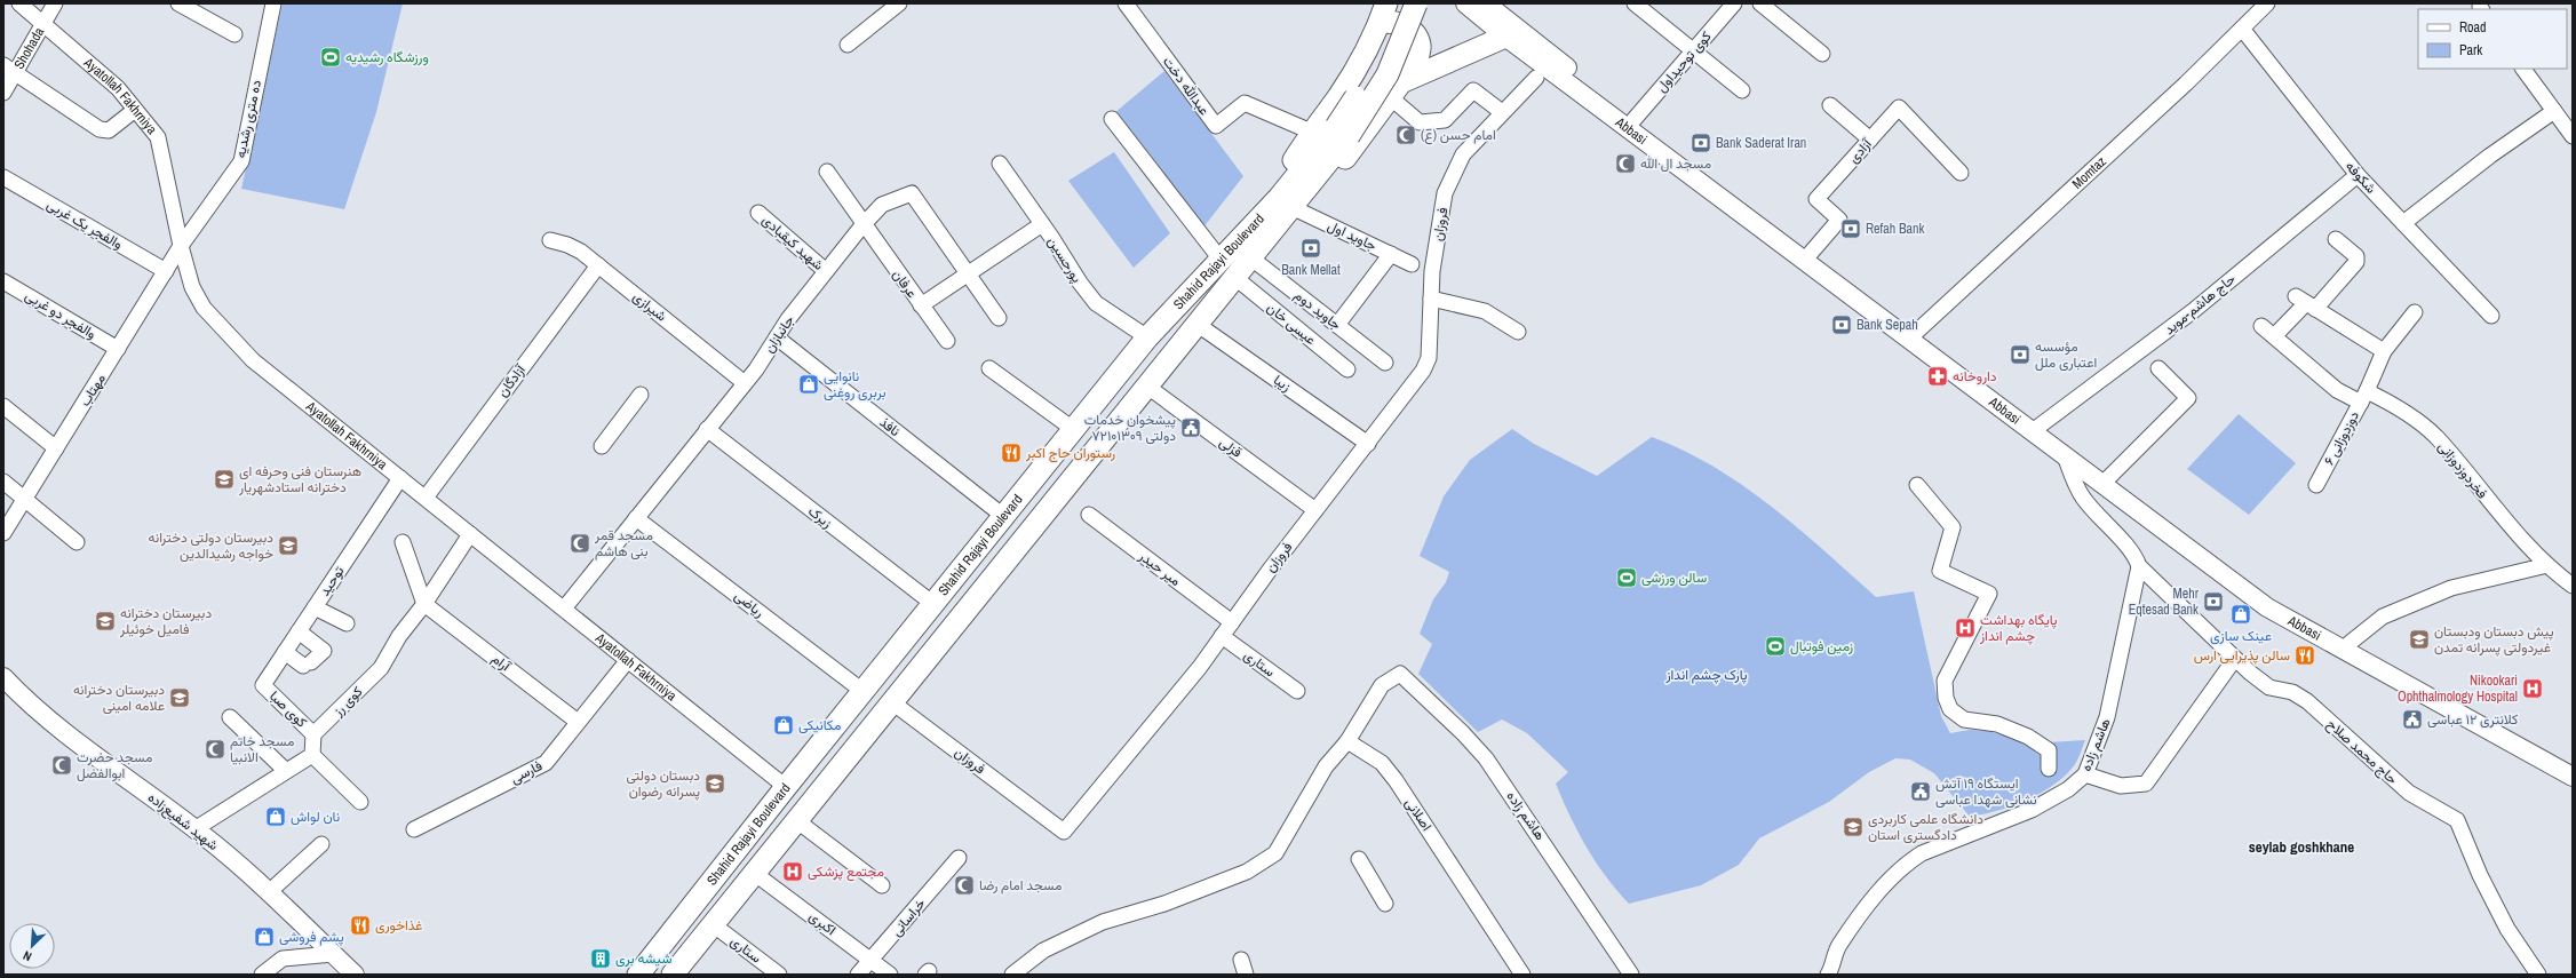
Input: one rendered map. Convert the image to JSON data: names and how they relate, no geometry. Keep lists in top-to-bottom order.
{
  "streets": {
    "highway": ["Shahid Rajayi Boulevard"],
    "main road": ["Abbasi", "شهید شفیع‌زاده"],
    "street": [
      "Shohada",
      "کوی توحیداول",
      "عبدالله دخت",
      "Ayatollah Fakhrniya",
      "ده متری رشدیه",
      "آزادی",
      "Momtaz",
      "شکوفه",
      "والفجر یک غربی",
      "فروزان",
      "جاوید اول",
      "شهید کیقبادی",
      "پورحسین",
      "عرفان",
      "حاج هاشم-موید",
      "شیرازی",
      "جاوید دوم",
      "والفجر دو غربی",
      "عیسی خان",
      "جانبازان",
      "آزادگان",
      "زیبا",
      "مهتاب",
      "نافذ",
      "دوزدوزانی ۶",
      "قزلی",
      "فخردوزدوزانی",
      "زیرک",
      "میر حیدر",
      "توحید",
      "ریاضی",
      "آرام",
      "ستاری",
      "کوی رز",
      "کوی صبا",
      "هاشم زاده",
      "حاج محمد صلاح",
      "فارسی",
      "اصلانی",
      "خراسانی",
      "اکبری"
    ]
  },
  "crossings": [
    ["Shohada", "Ayatollah Fakhrniya"],
    ["کوی توحیداول", "Abbasi"],
    ["Ayatollah Fakhrniya", "ده متری رشدیه"],
    ["Ayatollah Fakhrniya", "Shahid Rajayi Boulevard"],
    ["Ayatollah Fakhrniya", "جانبازان"],
    ["Ayatollah Fakhrniya", "آزادگان"],
    ["Ayatollah Fakhrniya", "مهتاب"],
    ["Ayatollah Fakhrniya", "توحید"],
    ["Ayatollah Fakhrniya", "کوی رز"],
    ["Ayatollah Fakhrniya", "فارسی"],
    ["ده متری رشدیه", "مهتاب"],
    ["Abbasi", "آزادی"],
    ["Abbasi", "Momtaz"],
    ["Abbasi", "حاج هاشم-موید"],
    ["Momtaz", "شکوفه"],
    ["شکوفه", "حاج هاشم-موید"],
    ["والفجر یک غربی", "مهتاب"],
    ["فروزان", "Shahid Rajayi Boulevard"],
    ["فروزان", "زیبا"],
    ["فروزان", "قزلی"],
    ["فروزان", "میر حیدر"],
    ["فروزان", "ستاری"],
    ["جاوید اول", "Shahid Rajayi Boulevard"],
    ["شهید کیقبادی", "جانبازان"],
    ["پورحسین", "Shahid Rajayi Boulevard"],
    ["Shahid Rajayi Boulevard", "جاوید دوم"],
    ["Shahid Rajayi Boulevard", "عیسی خان"],
    ["Shahid Rajayi Boulevard", "زیبا"],
    ["Shahid Rajayi Boulevard", "نافذ"],
    ["Shahid Rajayi Boulevard", "قزلی"],
    ["Shahid Rajayi Boulevard", "زیرک"],
    ["Shahid Rajayi Boulevard", "ریاضی"],
    ["Shahid Rajayi Boulevard", "ستاری"],
    ["Shahid Rajayi Boulevard", "اکبری"],
    ["عرفان", "جانبازان"],
    ["شیرازی", "جانبازان"],
    ["شیرازی", "آزادگان"],
    ["والفجر دو غربی", "مهتاب"],
    ["جانبازان", "نافذ"],
    ["جانبازان", "زیرک"],
    ["جانبازان", "ریاضی"],
    ["دوزدوزانی ۶", "فخردوزدوزانی"],
    ["توحید", "کوی صبا"],
    ["آرام", "کوی رز"],
    ["آرام", "فارسی"],
    ["کوی رز", "کوی صبا"],
    ["هاشم زاده", "حاج محمد صلاح"],
    ["هاشم زاده", "اصلانی"],
    ["خراسانی", "اکبری"]
  ],
  "districts": ["seylab goshkhane"],
  "parks": ["پارک چشم انداز"],
  "places": {
    "sports": ["ورزشگاه رشیدیه", "سالن ورزشی", "زمین فوتبال"],
    "mosque": [
      "امام حسن (ع)",
      "مسجد ال الله",
      "مسجد قمر بنی هاشم",
      "مسجد خاتم الانبیا",
      "مسجد حضرت ابوالفضل",
      "مسجد امام رضا"
    ],
    "bank": [
      "Bank Saderat Iran",
      "Refah Bank",
      "Bank Mellat",
      "Bank Sepah",
      "مؤسسه اعتباری ملل",
      "Mehr Eqtesad Bank"
    ],
    "pharmacy": ["داروخانه"],
    "shop": [
      "نانوایی بربری روغنی",
      "عینک سازی",
      "مکانیکی",
      "نان لواش",
      "پشم فروشی"
    ],
    "public building": ["پیشخوان خدمات دولتی ۷۲۱۰۱۳۰۹", "کلانتری ۱۲ عباسی", "ایستگاه ۱۹ آتش نشانی شهدا عباسی"],
    "restaurant": ["رستوران حاج اکبر", "سالن پذیرایی ارس", "غذاخوری"],
    "school or university": [
      "هنرستان فنی وحرفه ای دخترانه استادشهریار",
      "دبیرستان دولتی دخترانه خواجه رشیدالدین",
      "دبیرستان دخترانه فامیل خوئیلر",
      "پیش دبستان ودبستان غیردولتی پسرانه تمدن",
      "دبیرستان دخترانه علامه امینی",
      "دبستان دولتی پسرانه رضوان",
      "دانشگاه علمی کاربردی دادگستری استان"
    ],
    "hospital": ["پایگاه بهداشت چشم انداز", "Nikookari Ophthalmology Hospital", "مجتمع پزشکی"],
    "building": ["شیشه بری"]
  },
  "legend": ["Road", "Park"],
  "north": "bottom left"
}
